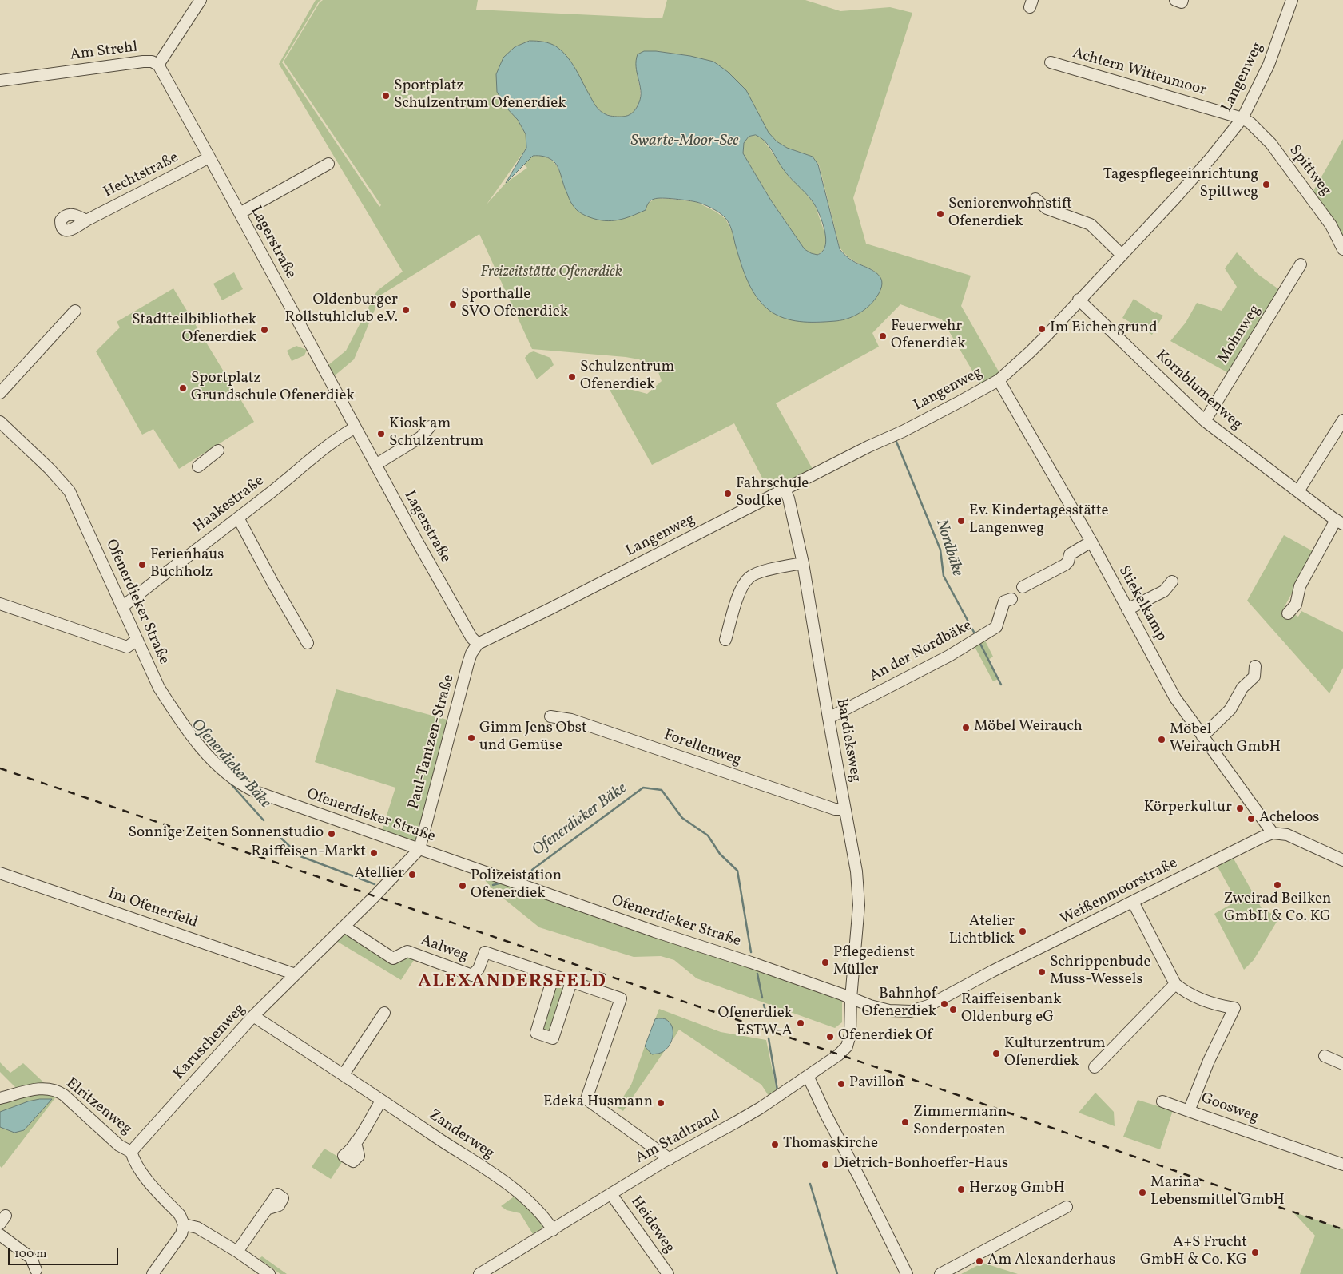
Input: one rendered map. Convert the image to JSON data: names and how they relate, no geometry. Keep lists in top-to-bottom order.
{
  "streets": {
    "street": [
      "Am Strehl",
      "Achtern Wittenmoor",
      "Langenweg",
      "Spittweg",
      "Hechtstraße",
      "Lagerstraße",
      "Mohnweg",
      "Kornblumenweg",
      "Haakestraße",
      "Ofenerdieker Straße",
      "Stiekelkamp",
      "An der Nordbäke",
      "Bardieksweg",
      "Paul-Tantzen-Straße",
      "Forellenweg",
      "Weißenmoorstraße",
      "Im Ofenerfeld",
      "Aalweg",
      "Karuschenweg",
      "Elritzenweg",
      "Goosweg",
      "Zanderweg",
      "Am Stadtrand",
      "Heideweg"
    ]
  },
  "crossings": [
    ["Am Strehl", "Lagerstraße"],
    ["Achtern Wittenmoor", "Langenweg"],
    ["Achtern Wittenmoor", "Spittweg"],
    ["Langenweg", "Spittweg"],
    ["Langenweg", "Lagerstraße"],
    ["Langenweg", "Kornblumenweg"],
    ["Langenweg", "Stiekelkamp"],
    ["Langenweg", "Bardieksweg"],
    ["Langenweg", "Paul-Tantzen-Straße"],
    ["Hechtstraße", "Lagerstraße"],
    ["Lagerstraße", "Haakestraße"],
    ["Lagerstraße", "Paul-Tantzen-Straße"],
    ["Mohnweg", "Kornblumenweg"],
    ["Haakestraße", "Ofenerdieker Straße"],
    ["Ofenerdieker Straße", "Bardieksweg"],
    ["Ofenerdieker Straße", "Paul-Tantzen-Straße"],
    ["Ofenerdieker Straße", "Weißenmoorstraße"],
    ["Ofenerdieker Straße", "Karuschenweg"],
    ["Ofenerdieker Straße", "Am Stadtrand"],
    ["Stiekelkamp", "Weißenmoorstraße"],
    ["An der Nordbäke", "Bardieksweg"],
    ["Bardieksweg", "Forellenweg"],
    ["Bardieksweg", "Am Stadtrand"],
    ["Paul-Tantzen-Straße", "Karuschenweg"],
    ["Im Ofenerfeld", "Karuschenweg"],
    ["Aalweg", "Karuschenweg"],
    ["Karuschenweg", "Elritzenweg"],
    ["Karuschenweg", "Zanderweg"],
    ["Zanderweg", "Am Stadtrand"],
    ["Am Stadtrand", "Heideweg"]
  ],
  "districts": ["ALEXANDERSFELD"],
  "water": ["Swarte-Moor-See", "Nordbäke", "Ofenerdieker Bäke"],
  "parks": ["Freizeitstätte Ofenerdiek"],
  "places": [
    "Sportplatz Schulzentrum Ofenerdiek",
    "Tagespflegeeinrichtung Spittweg",
    "Seniorenwohnstift Ofenerdiek",
    "Sporthalle SVO Ofenerdiek",
    "Oldenburger Rollstuhlclub e.V.",
    "Im Eichengrund",
    "Stadtteilbibliothek Ofenerdiek",
    "Feuerwehr Ofenerdiek",
    "Schulzentrum Ofenerdiek",
    "Sportplatz Grundschule Ofenerdiek",
    "Kiosk am Schulzentrum",
    "Fahrschule Sodtke",
    "Ev. Kindertagesstätte Langenweg",
    "Ferienhaus Buchholz",
    "Möbel Weirauch",
    "Gimm Jens Obst und Gemüse",
    "Möbel Weirauch GmbH",
    "Körperkultur",
    "Acheloos",
    "Sonnige Zeiten Sonnenstudio",
    "Raiffeisen-Markt",
    "Atellier",
    "Zweirad Beilken GmbH & Co. KG",
    "Polizeistation Ofenerdiek",
    "Atelier Lichtblick",
    "Pflegedienst Müller",
    "Schrippenbude Muss-Wessels",
    "Bahnhof Ofenerdiek",
    "Raiffeisenbank Oldenburg eG",
    "Ofenerdiek ESTW-A",
    "Ofenerdiek Of",
    "Kulturzentrum Ofenerdiek",
    "Pavillon",
    "Edeka Husmann",
    "Zimmermann Sonderposten",
    "Thomaskirche",
    "Dietrich-Bonhoeffer-Haus",
    "Herzog GmbH",
    "Marina Lebensmittel GmbH",
    "A+S Frucht GmbH & Co. KG",
    "Am Alexanderhaus"
  ],
  "scale_bar": "100 m"
}
